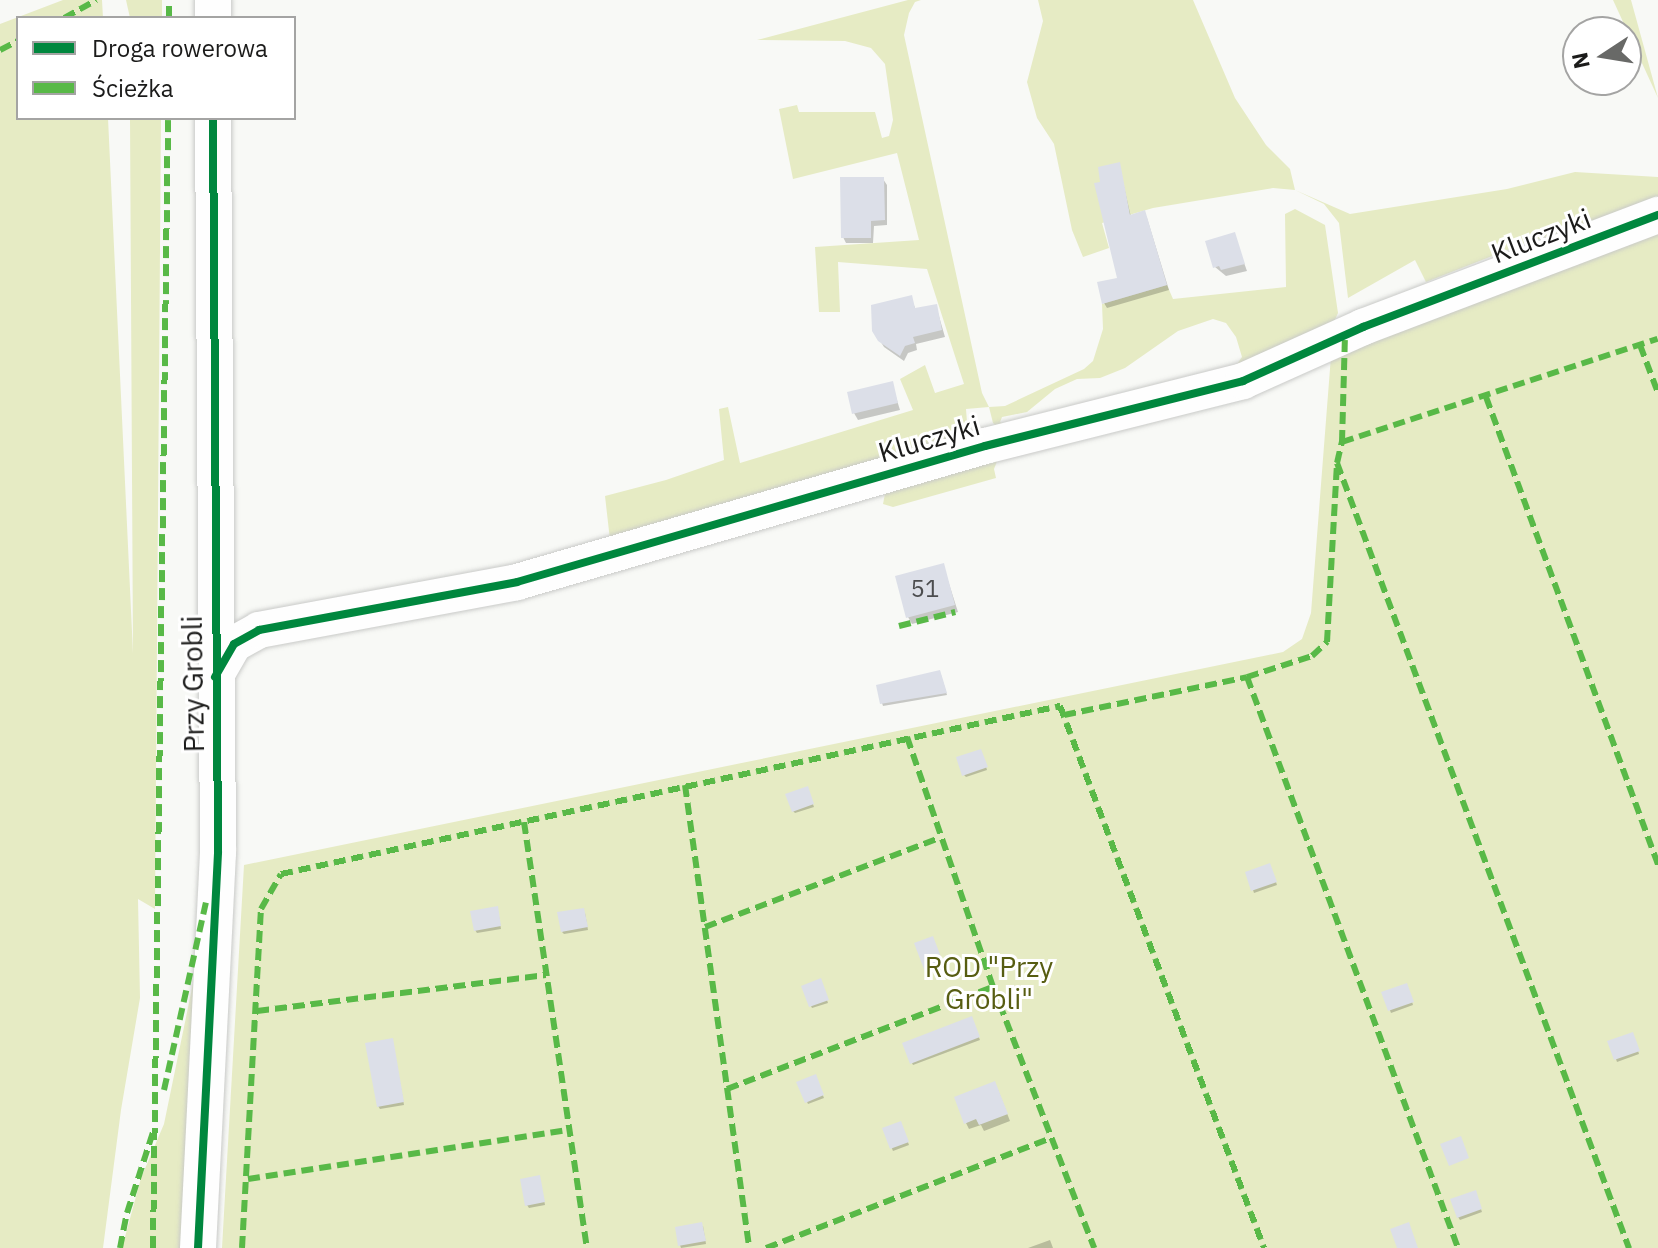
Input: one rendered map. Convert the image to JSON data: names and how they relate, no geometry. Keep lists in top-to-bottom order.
{
  "streets": {
    "street": ["Kluczyki", "Przy Grobli"]
  },
  "crossings": [
    ["Kluczyki", "Przy Grobli"]
  ],
  "parks": ["ROD \"Przy Grobli\""],
  "house_numbers": ["51"],
  "legend": ["Droga rowerowa", "Ścieżka"],
  "north": "left"
}
